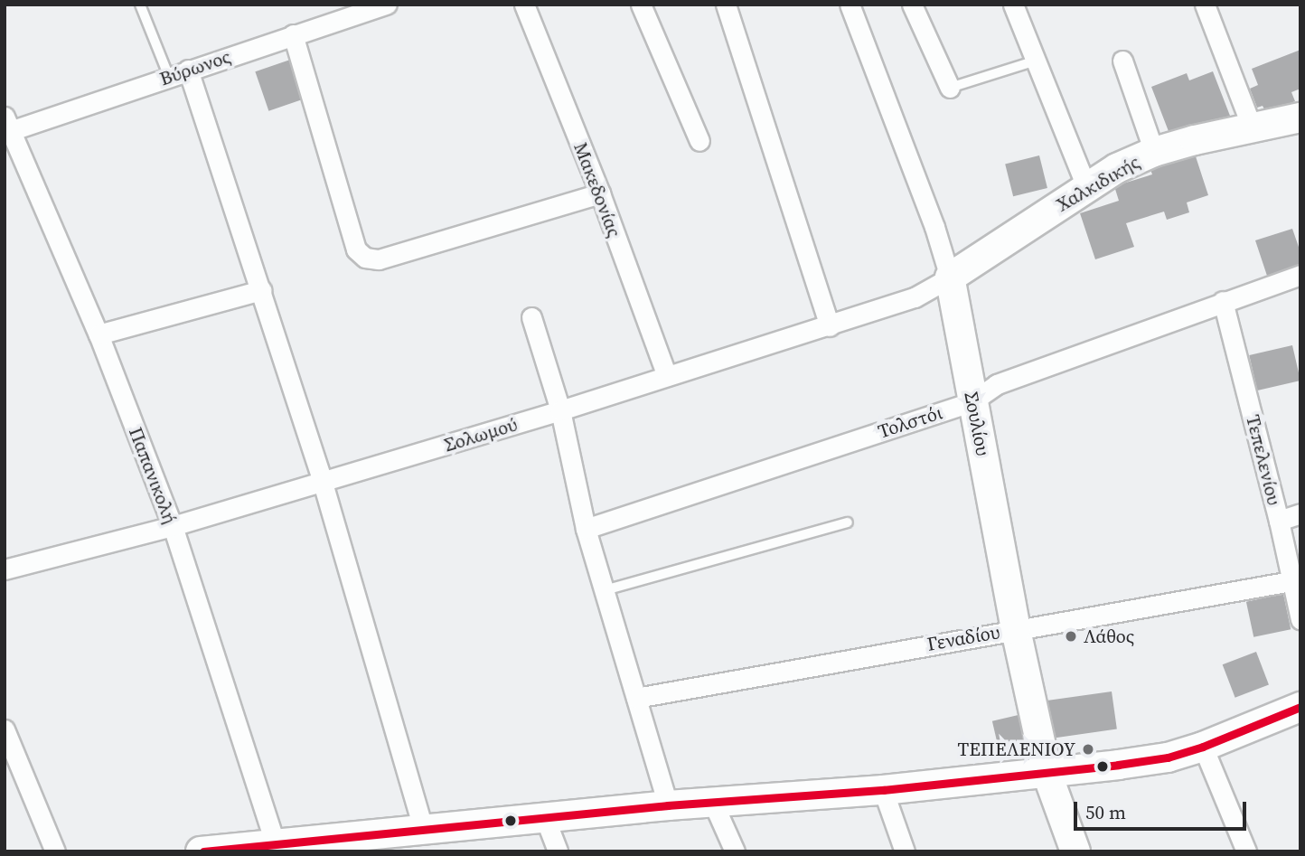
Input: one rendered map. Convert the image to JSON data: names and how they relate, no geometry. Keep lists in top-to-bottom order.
{
  "streets": {
    "street": [
      "Βύρωνος",
      "Χαλκιδικής",
      "Μακεδονίας",
      "Τολστόι",
      "Σουλίου",
      "Σολωμού",
      "Τεπελενίου",
      "Παπανικολή",
      "Γεναδίου"
    ]
  },
  "crossings": [
    ["Βύρωνος", "Παπανικολή"],
    ["Χαλκιδικής", "Σουλίου"],
    ["Χαλκιδικής", "Σολωμού"],
    ["Μακεδονίας", "Σολωμού"],
    ["Τολστόι", "Σουλίου"],
    ["Τολστόι", "Τεπελενίου"],
    ["Σουλίου", "Σολωμού"],
    ["Σουλίου", "Γεναδίου"],
    ["Σολωμού", "Παπανικολή"],
    ["Τεπελενίου", "Γεναδίου"]
  ],
  "places": ["Λάθος", "ΤΕΠΕΛΕΝΙΟΥ"],
  "scale_bar": "50 m"
}
